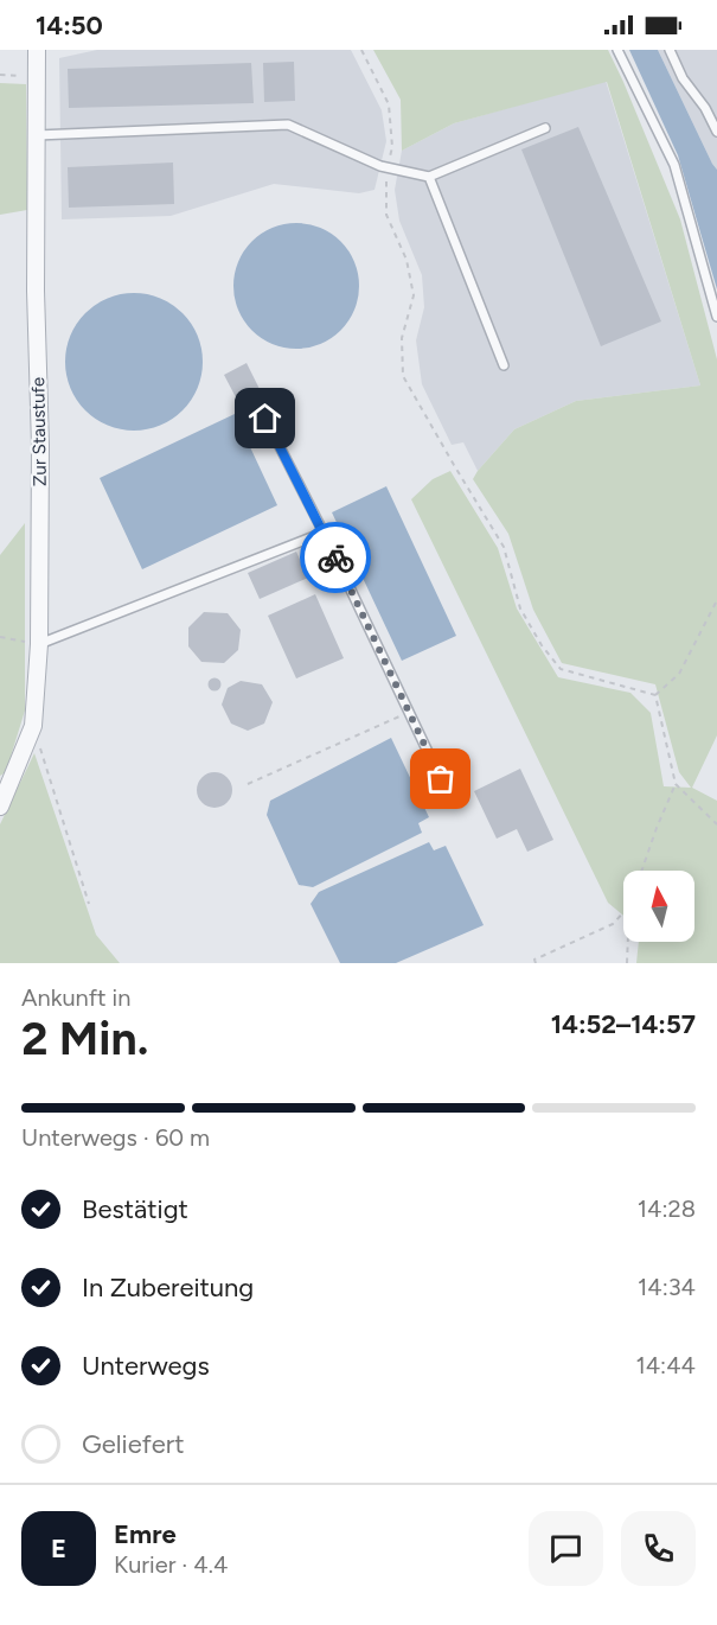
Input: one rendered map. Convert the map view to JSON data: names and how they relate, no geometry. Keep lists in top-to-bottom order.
{
  "streets": {
    "street": ["Zur Staustufe"]
  },
  "north": "top",
  "page": {
    "status": "14:50",
    "heading": ["2 Min.", "Ankunft in", "14:52–14:57"],
    "panel": ["Emre", "Kurier · 4.4"],
    "bar": "Unterwegs · 60 m",
    "list": [
      ["Bestätigt", "14:28"],
      ["In Zubereitung", "14:34"],
      ["Unterwegs", "14:44"],
      "Geliefert"
    ],
    "round": "E"
  }
}
